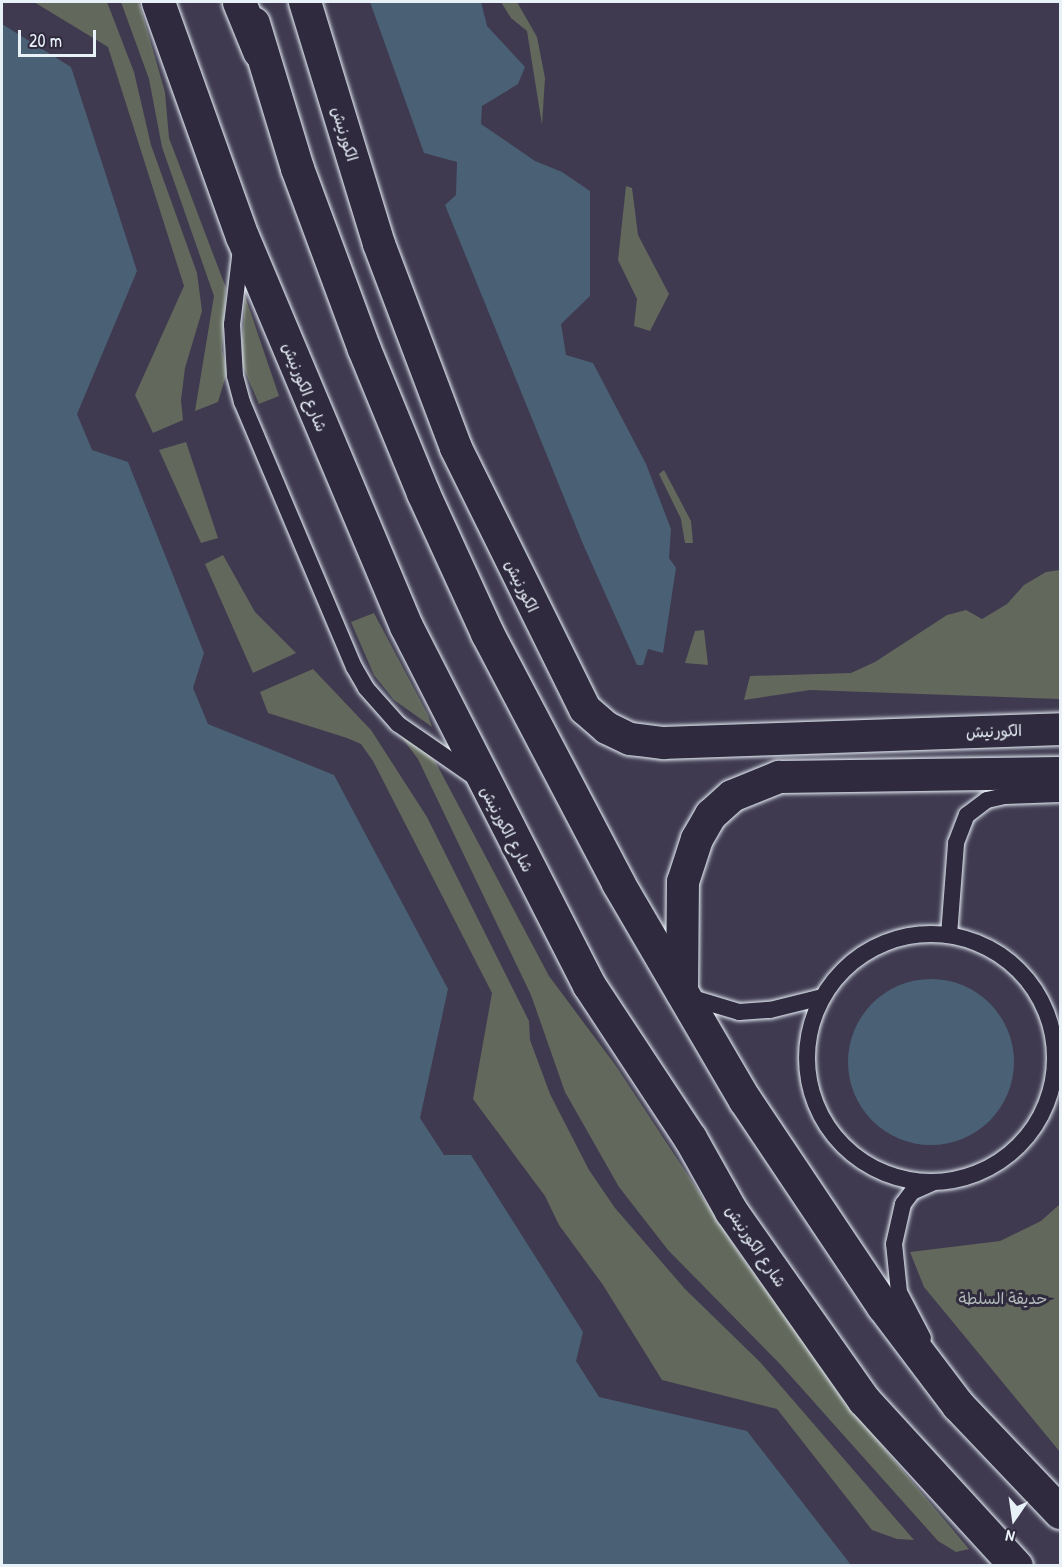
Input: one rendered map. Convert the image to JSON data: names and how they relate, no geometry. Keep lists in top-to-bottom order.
{
  "streets": {
    "highway": ["شارع الكورنيش"],
    "street": ["الكورنيش"]
  },
  "parks": ["حديقة السلطة"],
  "scale_bar": "20 m",
  "north": "bottom"
}
